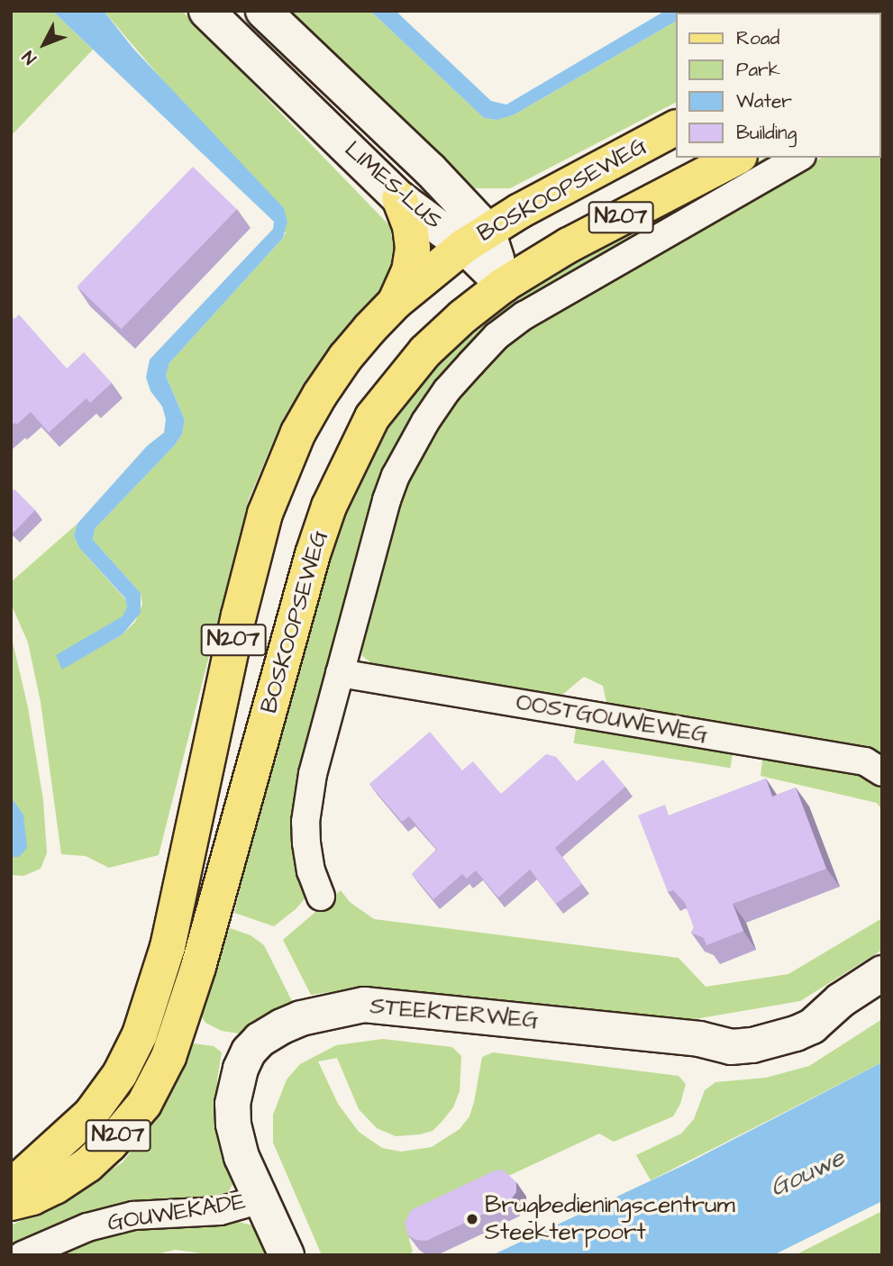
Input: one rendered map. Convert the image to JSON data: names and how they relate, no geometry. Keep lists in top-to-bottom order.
{
  "streets": {
    "main road": [
      "LIMES-LUS",
      "BOSKOOPSEWEG",
      "N207",
      "STEEKTERWEG"
    ],
    "street": ["OOSTGOUWEWEG", "GOUWEKADE"]
  },
  "crossings": [
    ["LIMES-LUS", "BOSKOOPSEWEG"],
    ["STEEKTERWEG", "GOUWEKADE"]
  ],
  "water": ["Gouwe"],
  "places": ["Brugbedieningscentrum Steekterpoort"],
  "legend": [
    "Road",
    "Park",
    "Water",
    "Building"
  ],
  "north": "bottom left"
}
